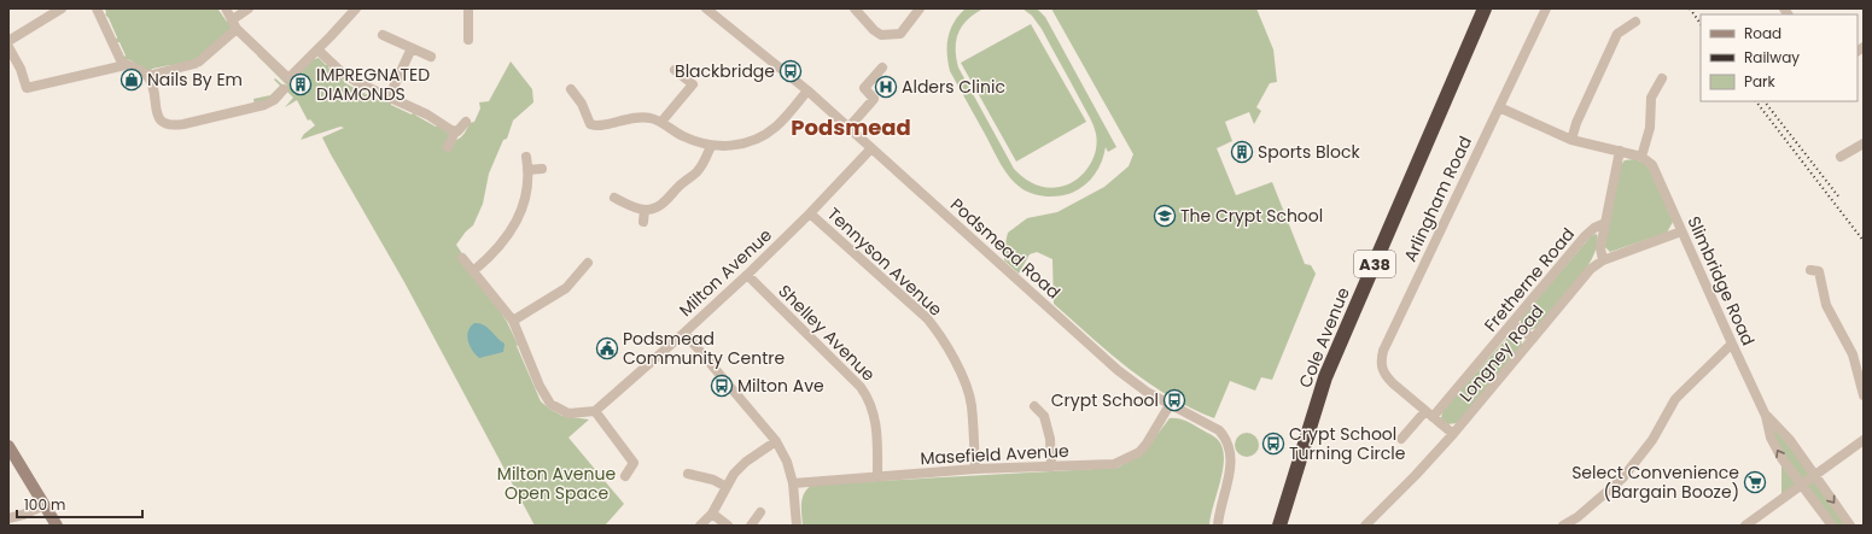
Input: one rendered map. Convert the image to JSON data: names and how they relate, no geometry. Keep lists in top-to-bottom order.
{
  "streets": {
    "highway": ["A38", "Cole Avenue"],
    "street": [
      "Arlingham Road",
      "Podsmead Road",
      "Tennyson Avenue",
      "Milton Avenue",
      "Fretherne Road",
      "Slimbridge Road",
      "Shelley Avenue",
      "Longney Road",
      "Masefield Avenue"
    ]
  },
  "crossings": [
    ["Arlingham Road", "Fretherne Road"],
    ["Arlingham Road", "Longney Road"],
    ["Podsmead Road", "Milton Avenue"],
    ["Podsmead Road", "Masefield Avenue"],
    ["Tennyson Avenue", "Milton Avenue"],
    ["Tennyson Avenue", "Masefield Avenue"],
    ["Milton Avenue", "Shelley Avenue"],
    ["Slimbridge Road", "Longney Road"],
    ["Shelley Avenue", "Masefield Avenue"]
  ],
  "districts": ["Podsmead"],
  "parks": ["Milton Avenue Open Space"],
  "places": {
    "bus stop": [
      "Blackbridge",
      "Milton Ave",
      "Crypt School",
      "Crypt School Turning Circle"
    ],
    "shop": ["Nails By Em"],
    "building": ["IMPREGNATED DIAMONDS", "Sports Block"],
    "hospital": ["Alders Clinic"],
    "school or university": ["The Crypt School"],
    "public building": ["Podsmead Community Centre"],
    "supermarket": ["Select Convenience (Bargain Booze)"]
  },
  "legend": ["Road", "Railway", "Park"],
  "scale_bar": "100 m"
}
